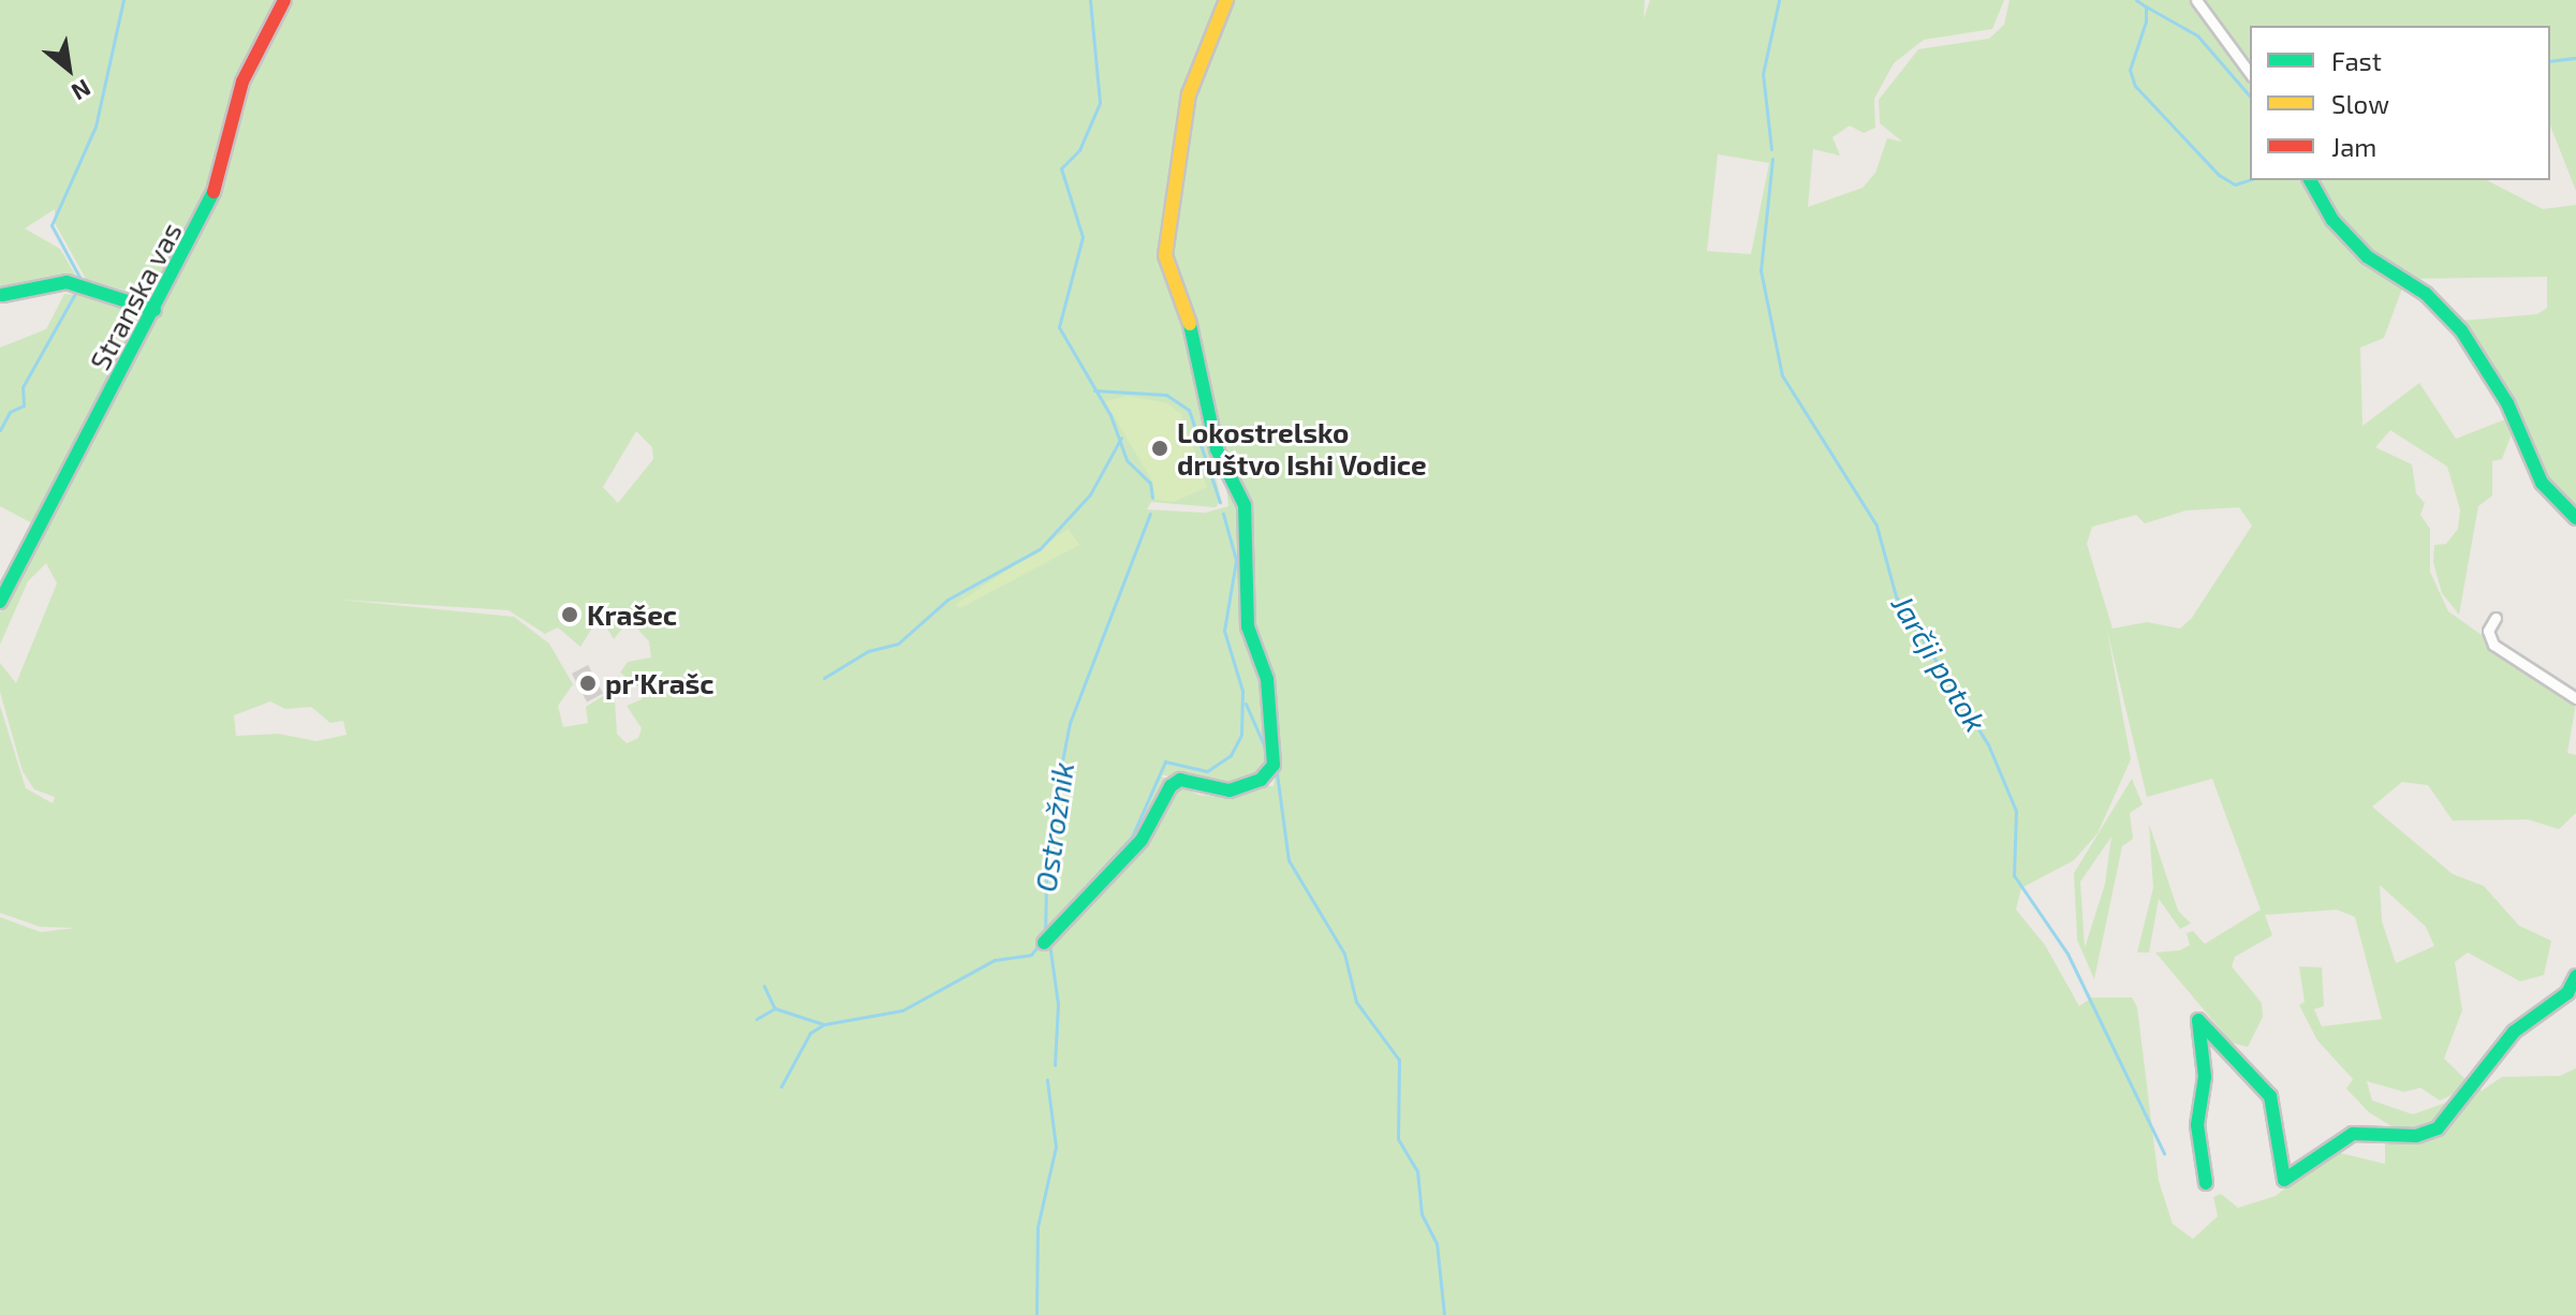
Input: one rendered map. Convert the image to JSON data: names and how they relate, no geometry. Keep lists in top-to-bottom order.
{
  "streets": {
    "street": ["Stranska vas"]
  },
  "water": ["Jarčji potok", "Ostrožnik"],
  "places": ["Lokostrelsko društvo Ishi Vodice", "Krašec", "pr'Krašc"],
  "legend": ["Fast", "Slow", "Jam"],
  "north": "bottom right"
}
